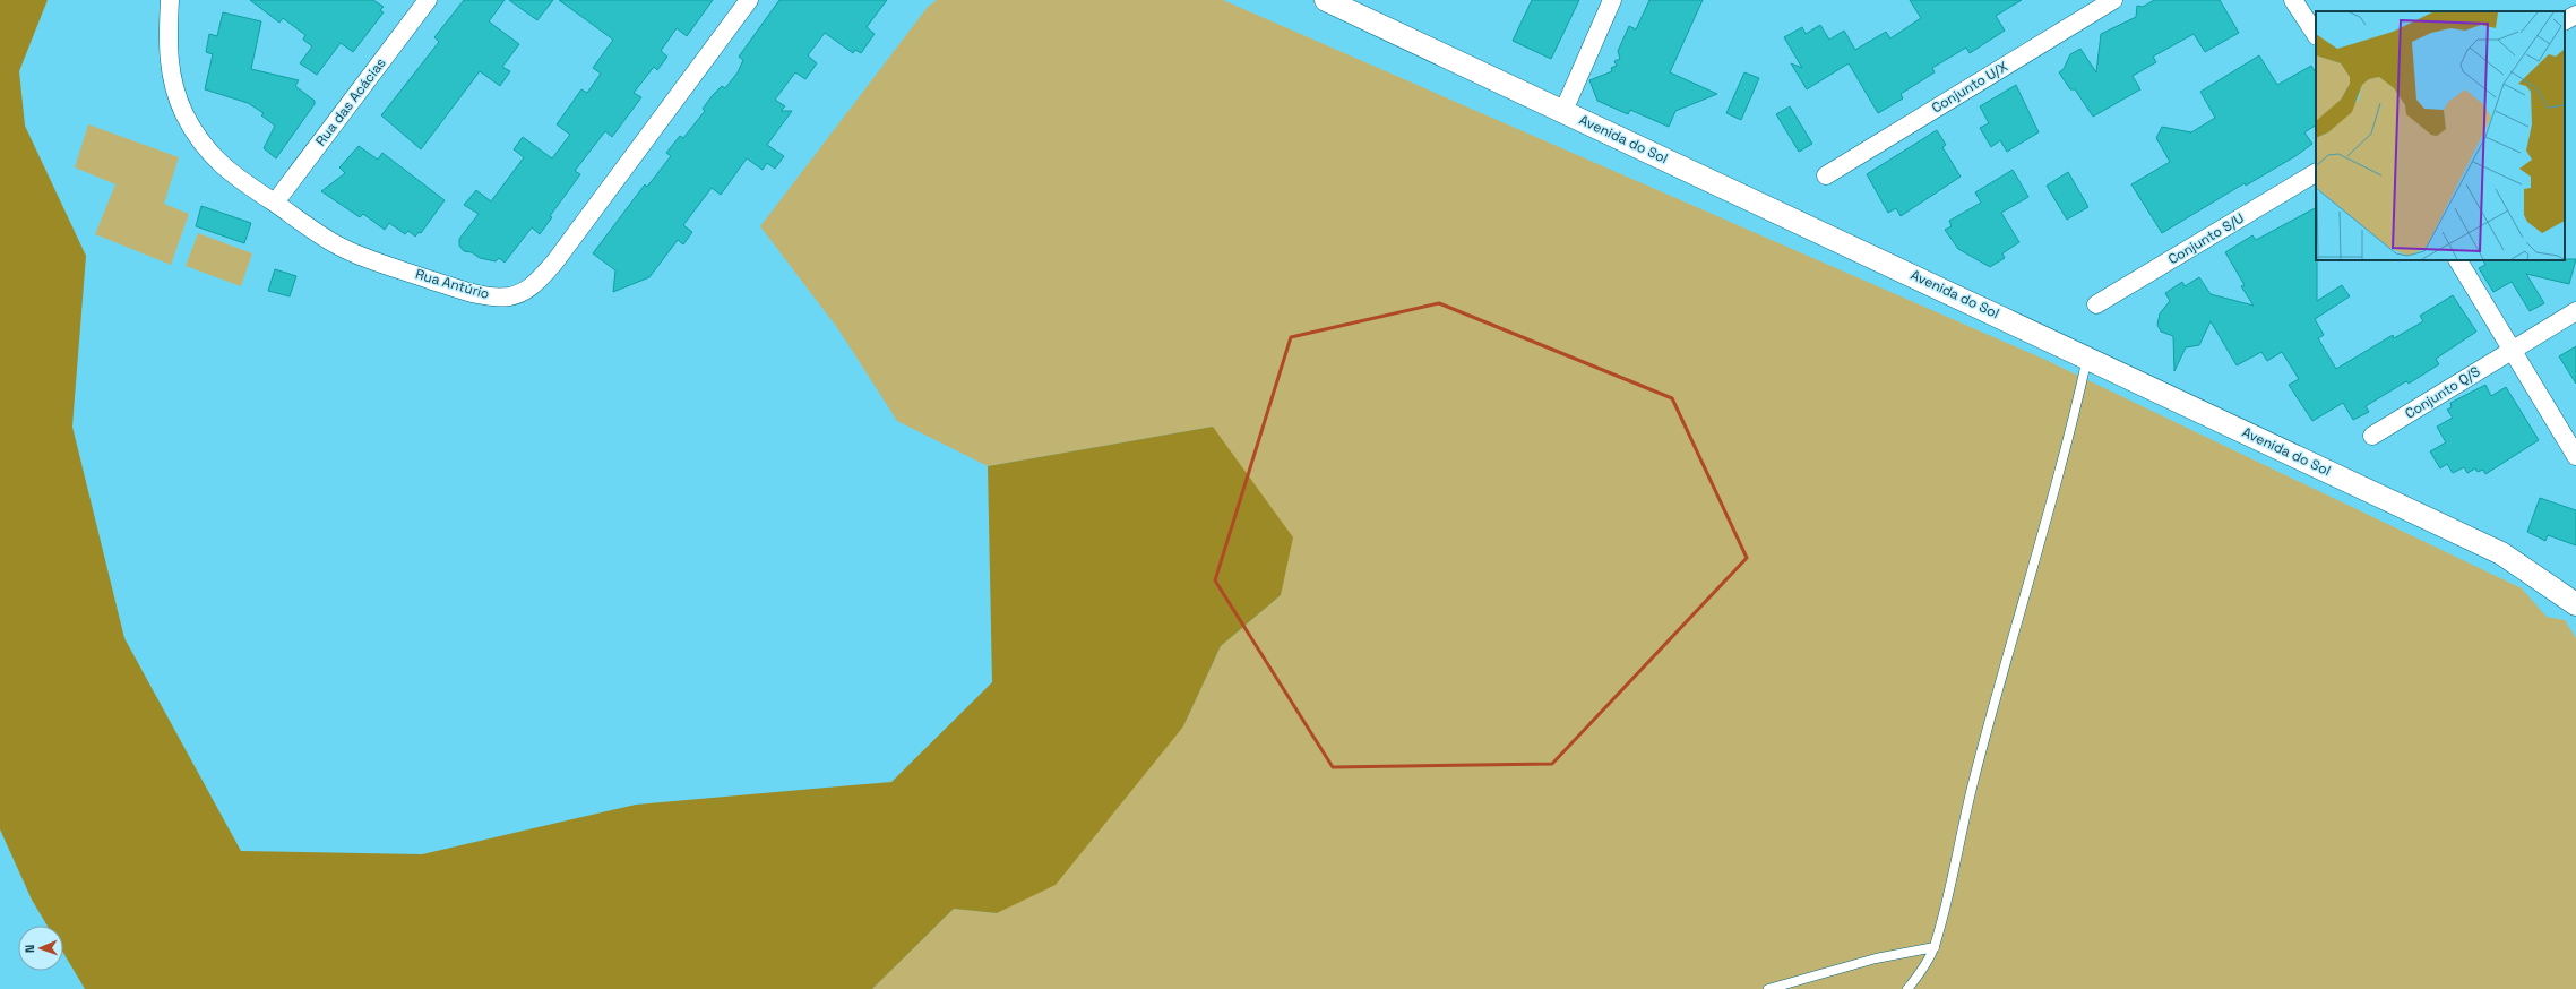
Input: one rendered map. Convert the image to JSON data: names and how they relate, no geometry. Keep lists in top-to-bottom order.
{
  "streets": {
    "street": [
      "Conjunto U/X",
      "Rua das Acácias",
      "Avenida do Sol",
      "Conjunto S/U",
      "Rua Antúrio",
      "Conjunto Q/S"
    ]
  },
  "crossings": [
    ["Rua das Acácias", "Rua Antúrio"]
  ],
  "north": "left"
}
